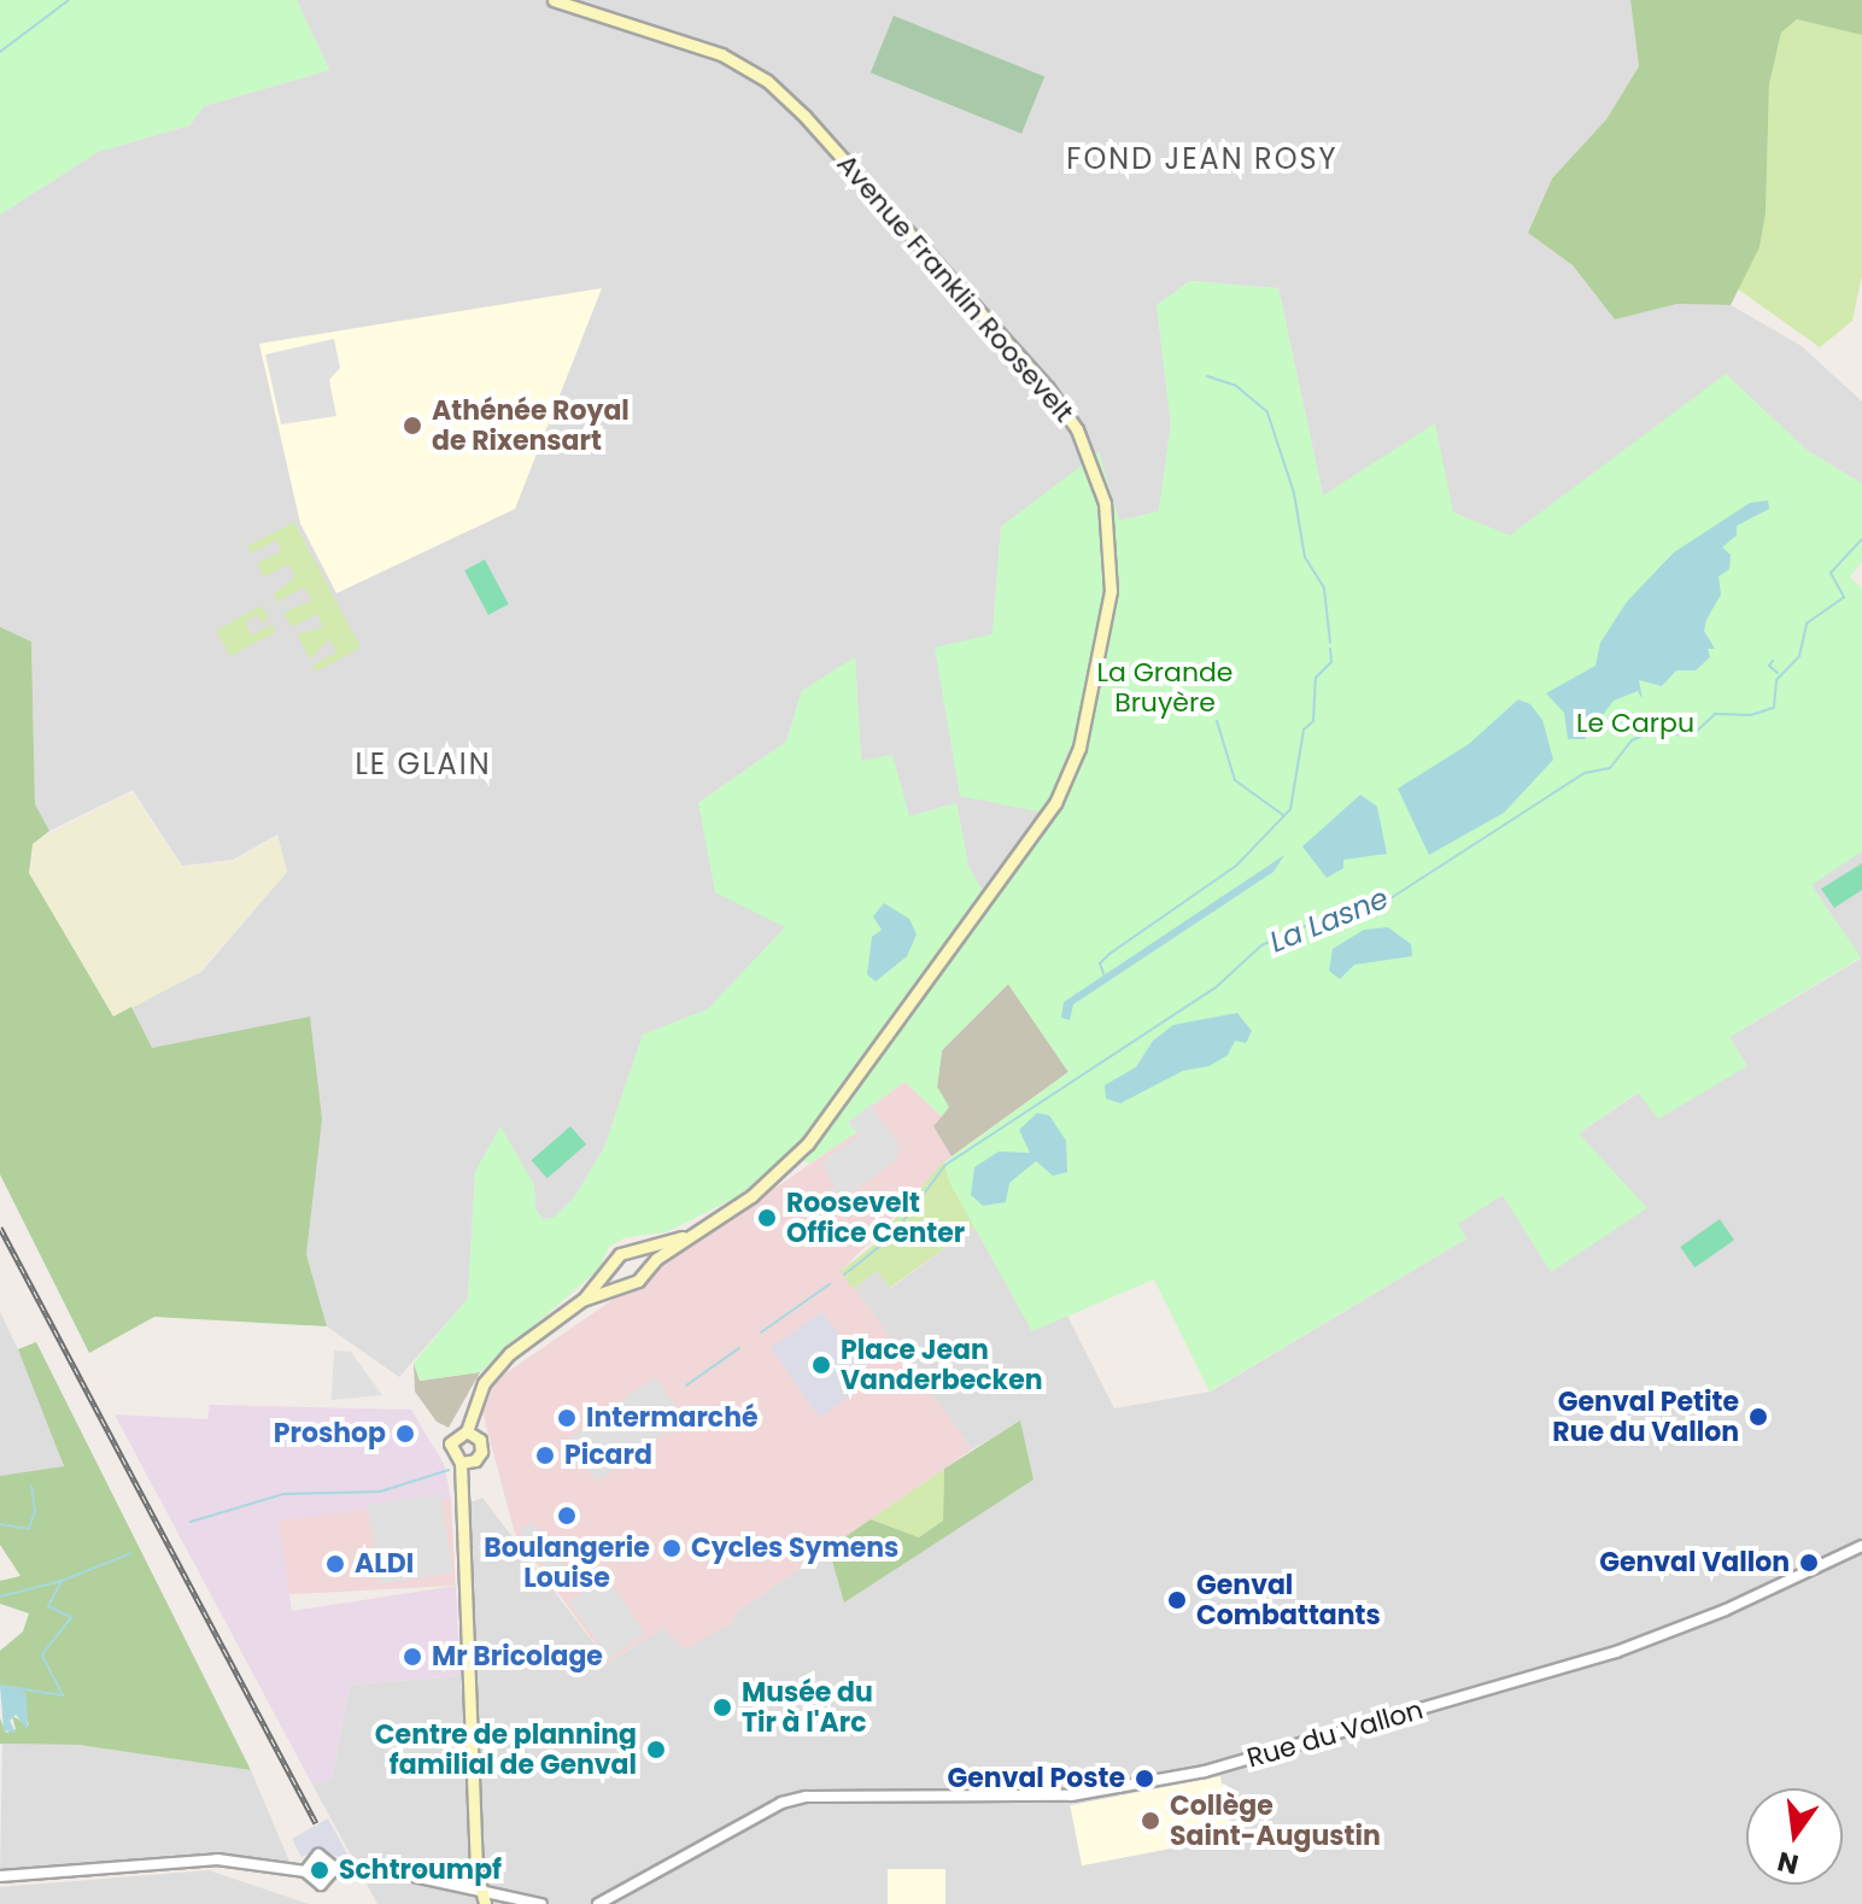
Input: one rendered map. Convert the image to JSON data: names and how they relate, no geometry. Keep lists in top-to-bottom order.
{
  "streets": {
    "main road": ["Avenue Franklin Roosevelt"],
    "street": ["Rue du Vallon"]
  },
  "districts": ["FOND JEAN ROSY", "LE GLAIN"],
  "water": ["La Lasne"],
  "parks": ["La Grande Bruyère", "Le Carpu"],
  "places": [
    "Athénée Royal de Rixensart",
    "Roosevelt Office Center",
    "Place Jean Vanderbecken",
    "Genval Petite Rue du Vallon",
    "Intermarché",
    "Proshop",
    "Picard",
    "Boulangerie Louise",
    "Cycles Symens",
    "Genval Vallon",
    "ALDI",
    "Genval Combattants",
    "Mr Bricolage",
    "Musée du Tir à l'Arc",
    "Centre de planning familial de Genval",
    "Genval Poste",
    "Collège Saint-Augustin",
    "Schtroumpf"
  ],
  "north": "bottom"
}
